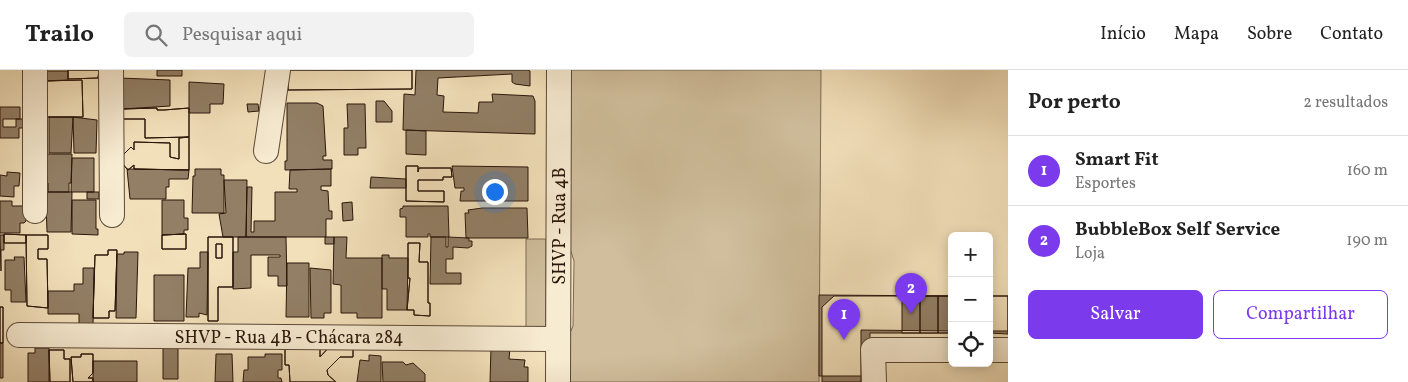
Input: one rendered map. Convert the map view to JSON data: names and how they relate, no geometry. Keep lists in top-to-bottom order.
{
  "streets": {
    "street": ["SHVP - Rua 4B", "SHVP - Rua 4B - Chácara 284"]
  },
  "crossings": [
    ["SHVP - Rua 4B", "SHVP - Rua 4B - Chácara 284"]
  ],
  "page": {
    "header": "Trailo",
    "search": "Pesquisar aqui",
    "nav": [
      "Início",
      "Mapa",
      "Sobre",
      "Contato"
    ],
    "heading": ["Por perto", "2 resultados"],
    "list": [
      {
        "mark": "1",
        "name": "Smart Fit",
        "note": "Esportes",
        "value": "160 m"
      },
      {
        "mark": "2",
        "name": "BubbleBox Self Service",
        "note": "Loja",
        "value": "190 m"
      }
    ],
    "map_buttons": ["+", "−"],
    "pins": ["2", "1"],
    "buttons": ["Salvar", "Compartilhar"]
  }
}
